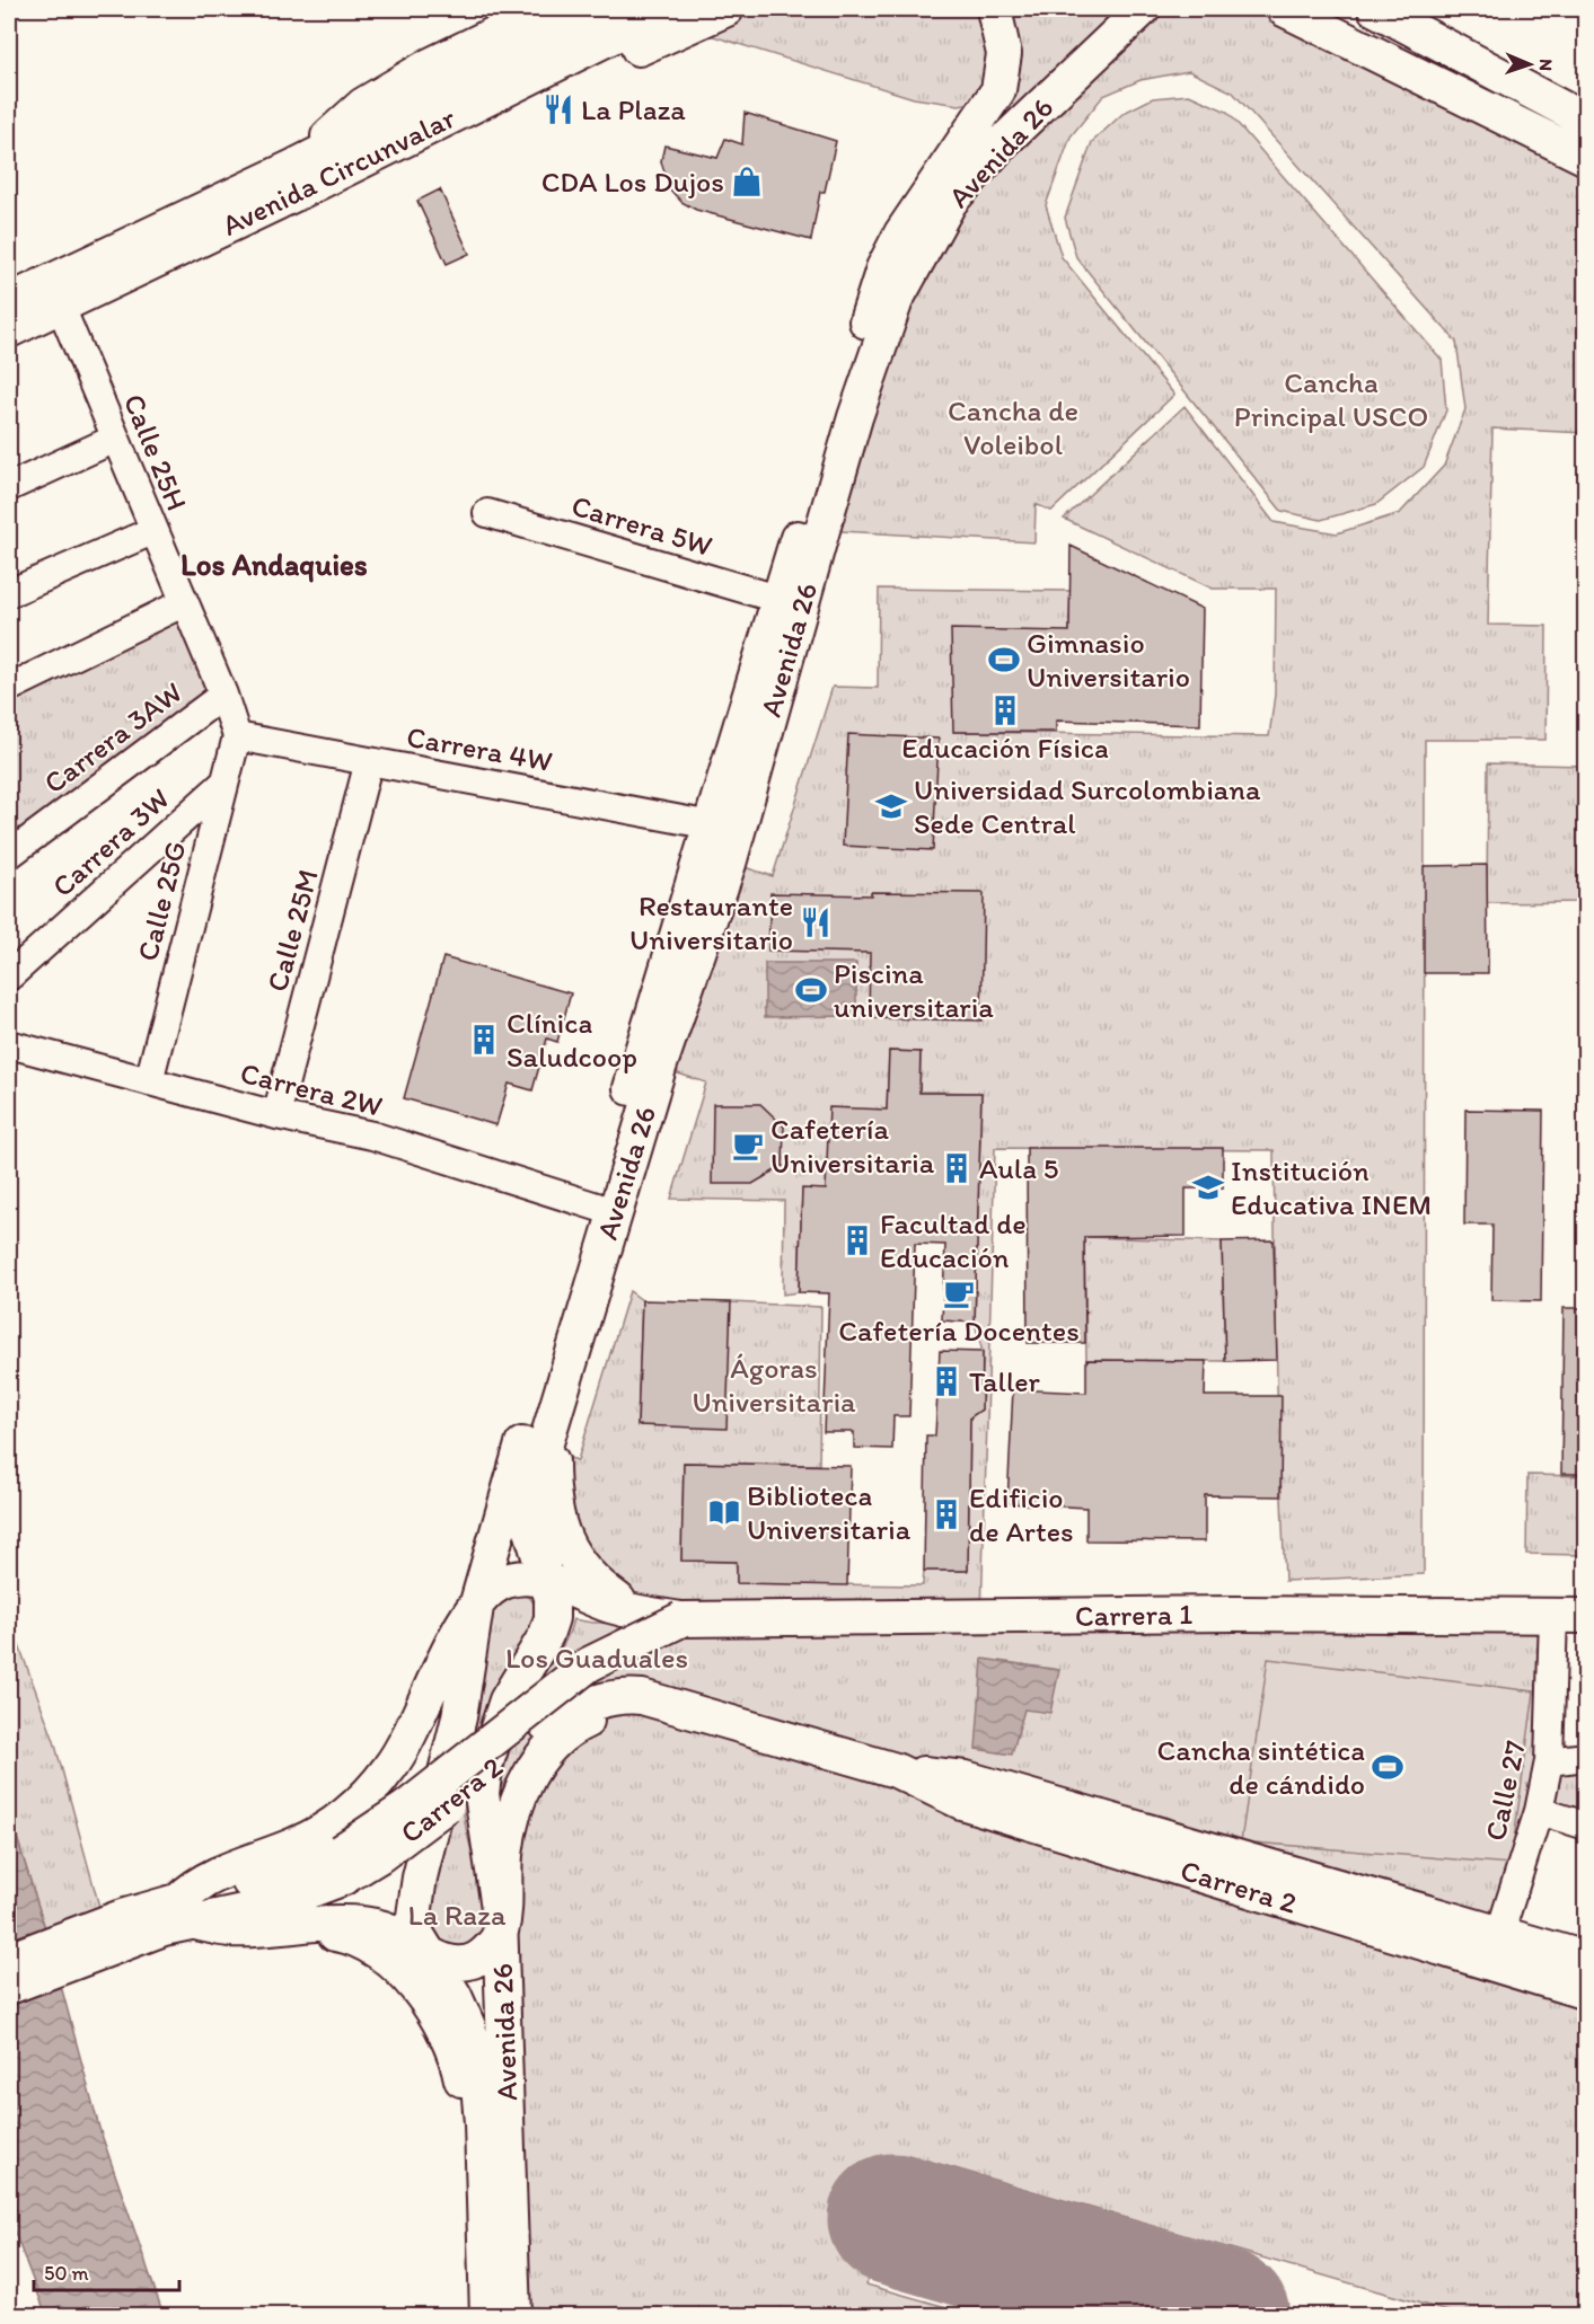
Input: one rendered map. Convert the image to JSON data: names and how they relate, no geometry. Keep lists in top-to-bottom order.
{
  "streets": {
    "main road": [
      "Avenida 26",
      "Avenida Circunvalar",
      "Carrera 1",
      "Carrera 2"
    ],
    "street": [
      "Calle 25H",
      "Carrera 5W",
      "Carrera 3AW",
      "Carrera 4W",
      "Carrera 3W",
      "Calle 25G",
      "Calle 25M",
      "Carrera 2W",
      "Calle 27"
    ]
  },
  "crossings": [
    ["Avenida 26", "Carrera 5W"],
    ["Avenida 26", "Carrera 4W"],
    ["Avenida 26", "Carrera 2W"],
    ["Avenida 26", "Carrera 1"],
    ["Avenida Circunvalar", "Calle 25H"],
    ["Calle 25H", "Carrera 3AW"],
    ["Calle 25H", "Carrera 4W"],
    ["Calle 25H", "Calle 25G"],
    ["Carrera 4W", "Calle 25G"],
    ["Carrera 4W", "Calle 25M"],
    ["Carrera 3W", "Calle 25G"],
    ["Calle 25G", "Carrera 2W"],
    ["Calle 25M", "Carrera 2W"],
    ["Carrera 1", "Calle 27"],
    ["Carrera 1", "Carrera 2"],
    ["Calle 27", "Carrera 2"]
  ],
  "districts": ["Los Andaquies"],
  "parks": [
    "Cancha Principal USCO",
    "Cancha de Voleibol",
    "Ágoras Universitaria",
    "Los Guaduales",
    "La Raza"
  ],
  "places": {
    "restaurant": ["La Plaza", "Restaurante Universitario"],
    "shop": ["CDA Los Dujos"],
    "sports": ["Gimnasio Universitario", "Piscina universitaria", "Cancha sintética de cándido"],
    "building": [
      "Educación Física",
      "Clínica Saludcoop",
      "Aula 5",
      "Facultad de Educación",
      "Taller",
      "Edificio de Artes"
    ],
    "school or university": ["Universidad Surcolombiana Sede Central", "Institución Educativa INEM"],
    "cafe": ["Cafetería Universitaria", "Cafetería Docentes"],
    "library": ["Biblioteca Universitaria"]
  },
  "scale_bar": "50 m",
  "north": "right"
}
